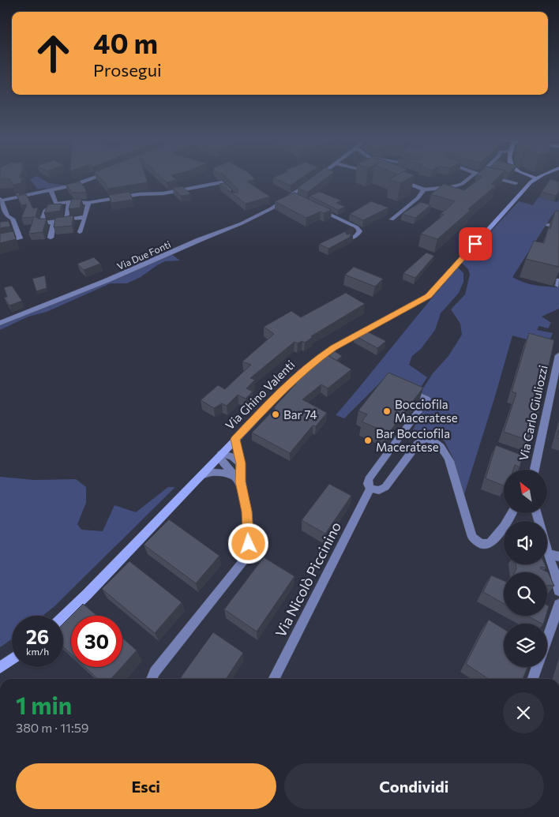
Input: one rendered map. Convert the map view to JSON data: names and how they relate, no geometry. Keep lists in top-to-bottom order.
{
  "streets": {
    "main road": ["Via Ghino Valenti"],
    "street": ["Via Due Fonti", "Via Carlo Giuliozzi", "Via Nicolò Piccinino"]
  },
  "places": ["Bocciofila Maceratese", "Bar 74", "Bar Bocciofila Maceratese"],
  "north": "top left",
  "page": {
    "turn": ["40 m", "Prosegui"],
    "speed": "26 km/h",
    "limit": "30",
    "heading": ["1 min", "380 m · 11:59"],
    "buttons": ["Esci", "Condividi"]
  }
}
